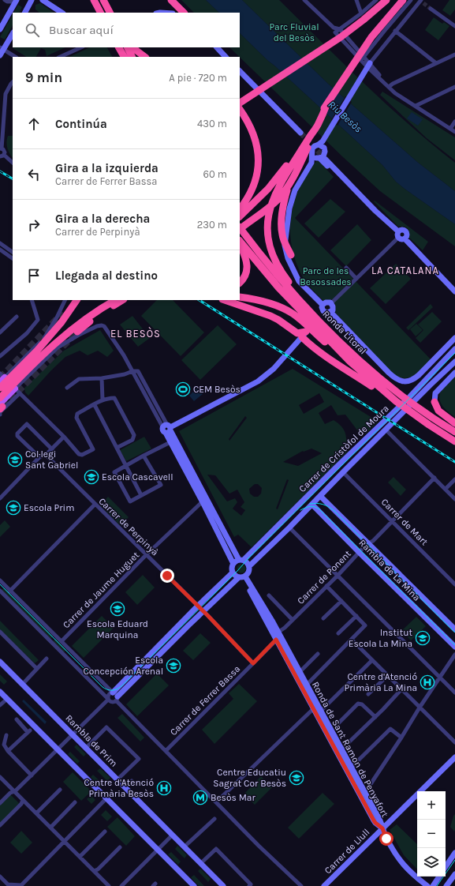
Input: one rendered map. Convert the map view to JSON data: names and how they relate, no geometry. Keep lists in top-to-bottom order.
{
  "streets": {
    "highway": ["Ronda Litoral"],
    "street": [
      "Carrer de Cristòfol de Moura",
      "Carrer de Mart",
      "Carrer de Perpinyà",
      "Rambla de La Mina",
      "Carrer de Ponent",
      "Carrer de Jaume Huguet",
      "Carrer de Ferrer Bassa",
      "Rambla de Prim",
      "Ronda de Sant Ramon de Penyafort",
      "Carrer de Llull"
    ]
  },
  "crossings": [
    ["Carrer de Cristòfol de Moura", "Carrer de Mart"],
    ["Carrer de Cristòfol de Moura", "Rambla de La Mina"],
    ["Carrer de Cristòfol de Moura", "Ronda de Sant Ramon de Penyafort"],
    ["Carrer de Mart", "Carrer de Ponent"],
    ["Carrer de Perpinyà", "Carrer de Jaume Huguet"],
    ["Carrer de Perpinyà", "Carrer de Ferrer Bassa"],
    ["Rambla de La Mina", "Carrer de Ponent"],
    ["Carrer de Ponent", "Ronda de Sant Ramon de Penyafort"],
    ["Carrer de Ferrer Bassa", "Ronda de Sant Ramon de Penyafort"],
    ["Ronda de Sant Ramon de Penyafort", "Carrer de Llull"]
  ],
  "districts": ["LA CATALANA", "EL BESÒS"],
  "water": ["Riu Besòs"],
  "parks": ["Parc Fluvial del Besòs", "Parc de les Besossades"],
  "places": {
    "sports": ["CEM Besòs"],
    "school or university": [
      "Col·legi Sant Gabriel",
      "Escola Cascavell",
      "Escola Prim",
      "Escola Eduard Marquina",
      "Institut Escola La Mina",
      "Escola Concepción Arenal",
      "Centre Educatiu Sagrat Cor Besòs"
    ],
    "hospital": ["Centre d'Atenció Primària La Mina", "Centre d'Atenció Primària Besòs"],
    "metro station": ["Besòs Mar"]
  },
  "page": {
    "search": "Buscar aquí",
    "heading": ["9 min", "A pie · 720 m"],
    "list": [
      ["Continúa", "430 m"],
      ["Gira a la izquierda", "Carrer de Ferrer Bassa", "60 m"],
      ["Gira a la derecha", "Carrer de Perpinyà", "230 m"],
      "Llegada al destino"
    ],
    "map_buttons": ["+", "−"]
  }
}
